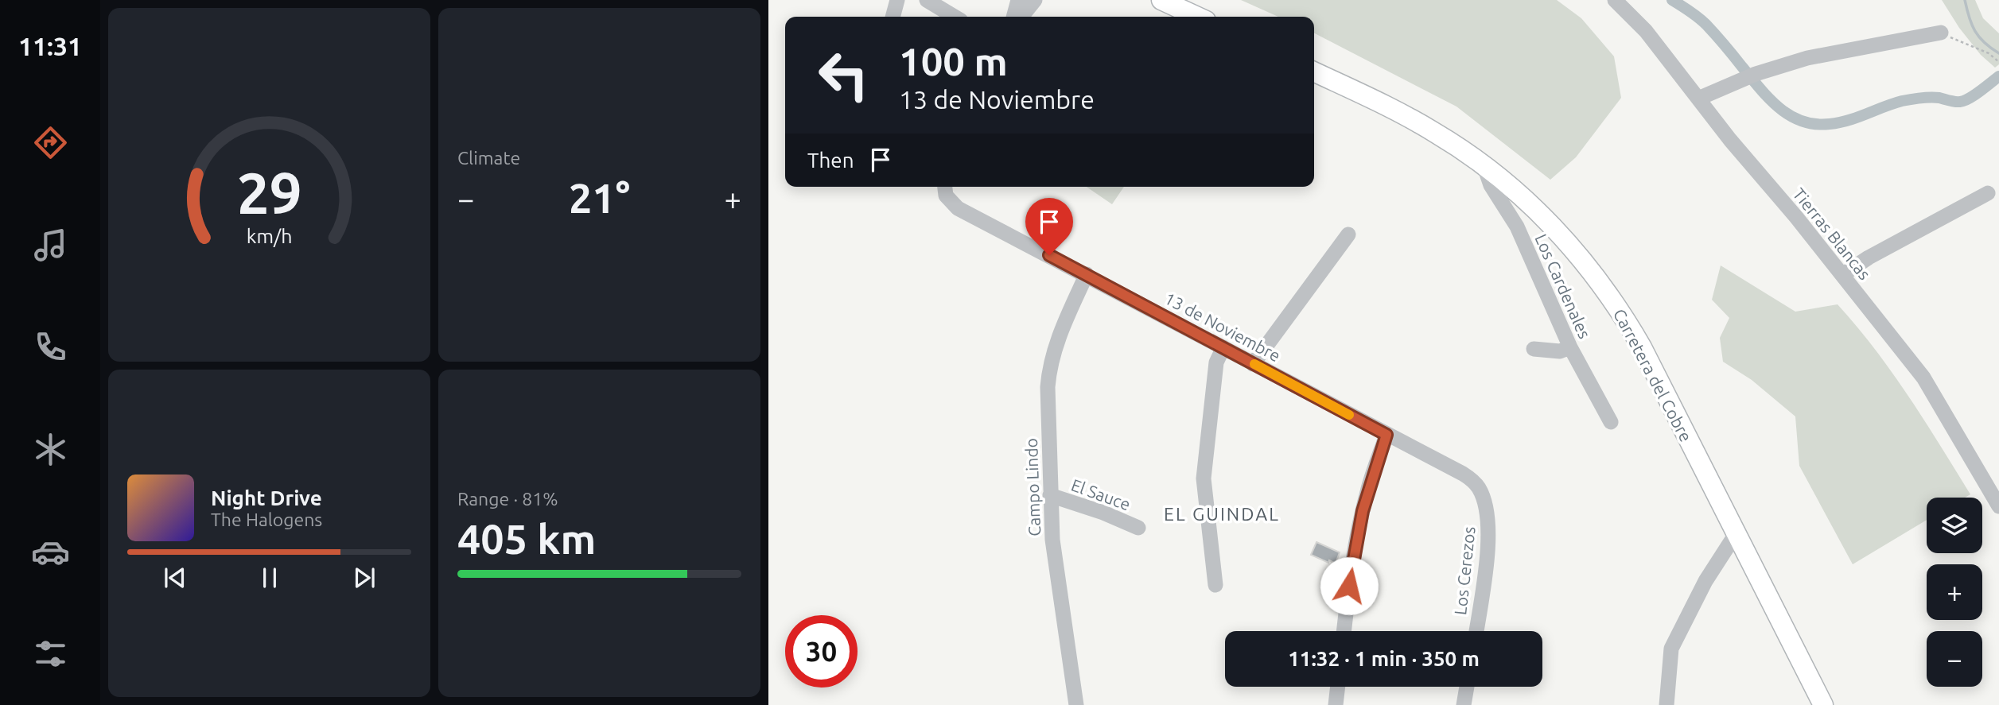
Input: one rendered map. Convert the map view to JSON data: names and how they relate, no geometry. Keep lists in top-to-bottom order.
{
  "streets": {
    "main road": ["Carretera del Cobre"],
    "street": [
      "Tierras Blancas",
      "Los Cardenales",
      "13 de Noviembre",
      "Campo Lindo",
      "El Sauce",
      "Los Cerezos"
    ]
  },
  "crossings": [
    ["Los Cardenales", "Carretera del Cobre"],
    ["13 de Noviembre", "Campo Lindo"],
    ["13 de Noviembre", "Los Cerezos"],
    ["Campo Lindo", "El Sauce"]
  ],
  "districts": ["EL GUINDAL"],
  "page": {
    "tabs": "11:31",
    "tile": [
      "Climate",
      ["Range · 81%", "405 km"]
    ],
    "turn": ["100 m", "13 de Noviembre"],
    "then": "Then",
    "heat": ["−", "21°", "+"],
    "song": ["Night Drive", "The Halogens"],
    "map_buttons": ["+", "−"],
    "limit": "30",
    "trip": "11:32 · 1 min · 350 m",
    "gauge": ["29", "km/h"]
  }
}
